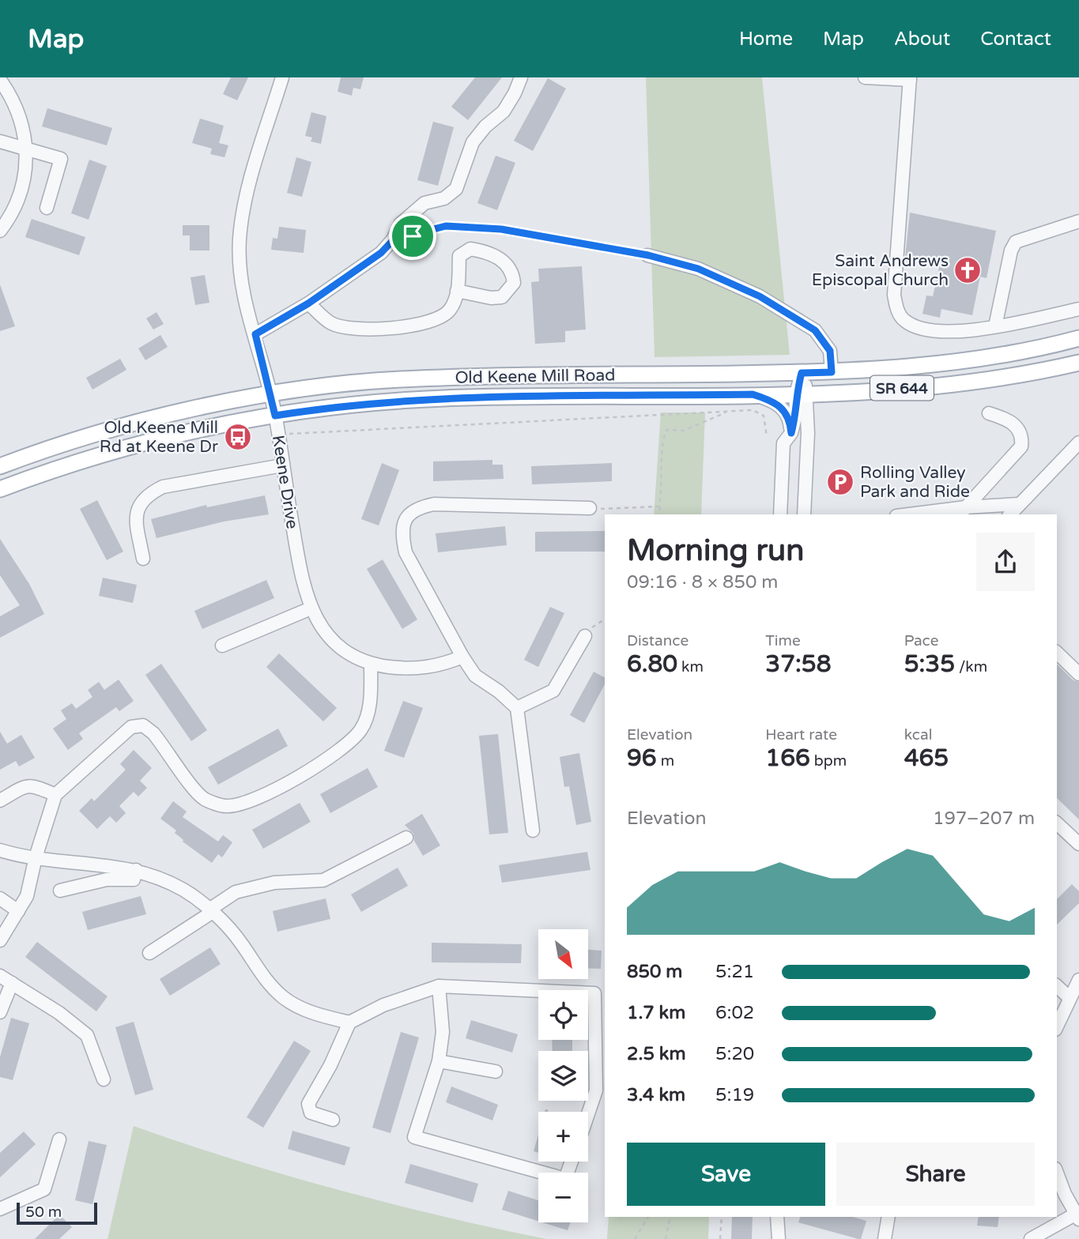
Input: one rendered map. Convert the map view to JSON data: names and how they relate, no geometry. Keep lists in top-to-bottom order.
{
  "streets": {
    "main road": ["Old Keene Mill Road", "SR 644"],
    "street": ["Keene Drive"]
  },
  "crossings": [
    ["Old Keene Mill Road", "Keene Drive"]
  ],
  "places": {
    "church": ["Saint Andrews Episcopal Church"],
    "bus stop": ["Old Keene Mill Rd at Keene Dr"],
    "parking": ["Rolling Valley Park and Ride"]
  },
  "scale_bar": "50 m",
  "north": "bottom right",
  "page": {
    "header": "Map",
    "nav": [
      "Home",
      "Map",
      "About",
      "Contact"
    ],
    "heading": ["Morning run", "09:16 · 8 × 850 m"],
    "stats": [
      ["Distance", "6.80 km"],
      ["Time", "37:58"],
      ["Pace", "5:35 /km"],
      ["Elevation", "96 m"],
      ["Heart rate", "166 bpm"],
      ["kcal", "465"]
    ],
    "chart": ["Elevation", "197–207 m"],
    "map_buttons": ["+", "−"],
    "list": [
      {
        "name": "850 m",
        "note": "5:21"
      },
      {
        "name": "1.7 km",
        "note": "6:02"
      },
      {
        "name": "2.5 km",
        "note": "5:20"
      },
      {
        "name": "3.4 km",
        "note": "5:19"
      }
    ],
    "buttons": ["Save", "Share"],
    "scale": "50 m"
  }
}
